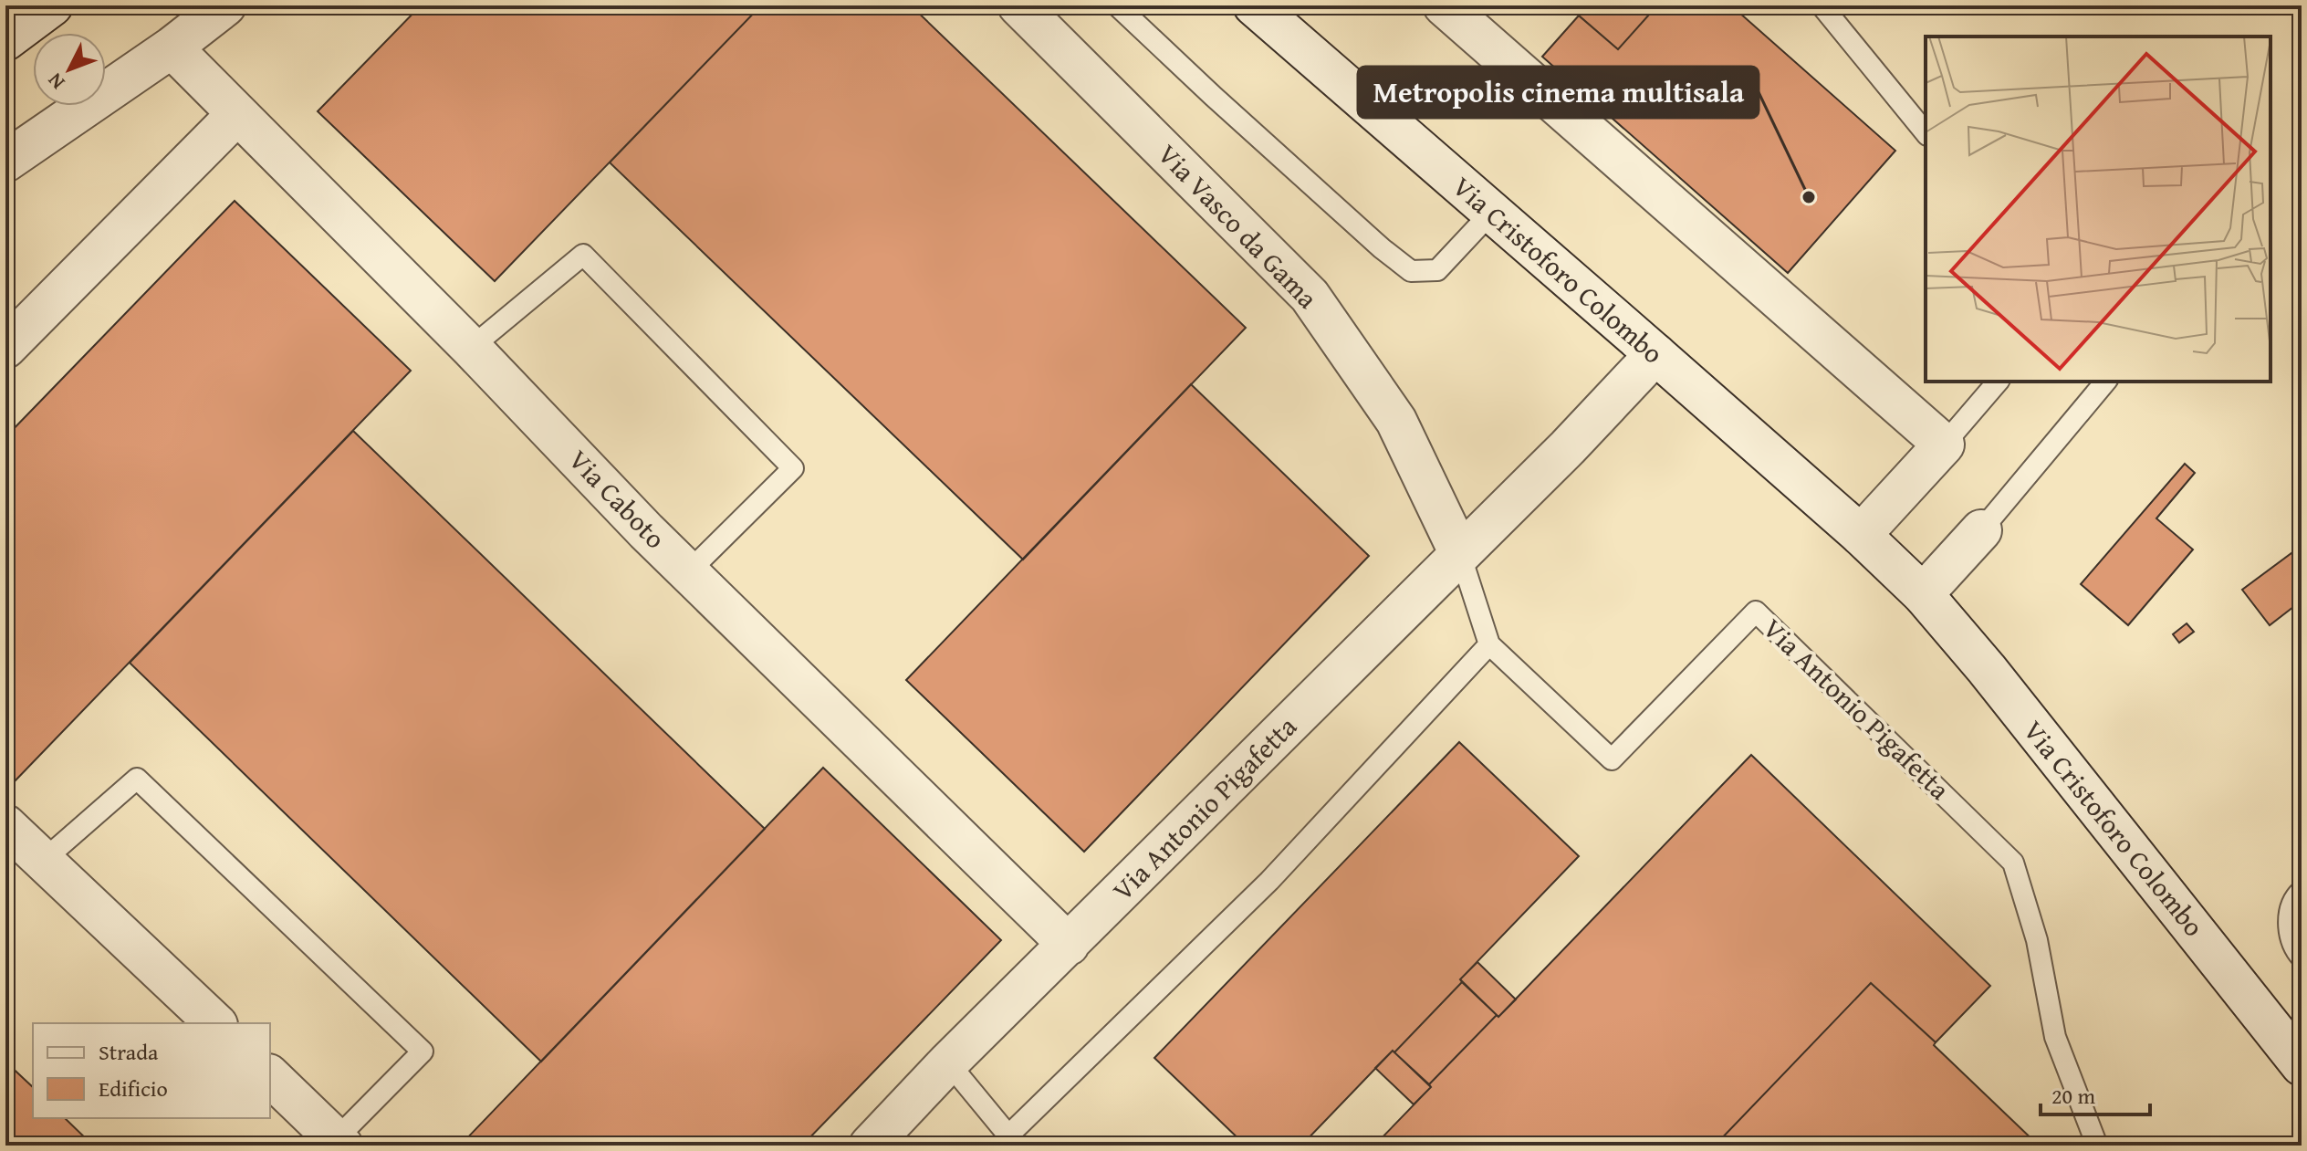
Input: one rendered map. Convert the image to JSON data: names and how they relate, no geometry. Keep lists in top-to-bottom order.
{
  "streets": {
    "street": [
      "Via Vasco da Gama",
      "Via Cristoforo Colombo",
      "Via Caboto",
      "Via Antonio Pigafetta"
    ]
  },
  "crossings": [
    ["Via Vasco da Gama", "Via Antonio Pigafetta"],
    ["Via Cristoforo Colombo", "Via Antonio Pigafetta"],
    ["Via Caboto", "Via Antonio Pigafetta"]
  ],
  "places": ["Metropolis cinema multisala"],
  "legend": ["Strada", "Edificio"],
  "scale_bar": "20 m",
  "north": "bottom left"
}
